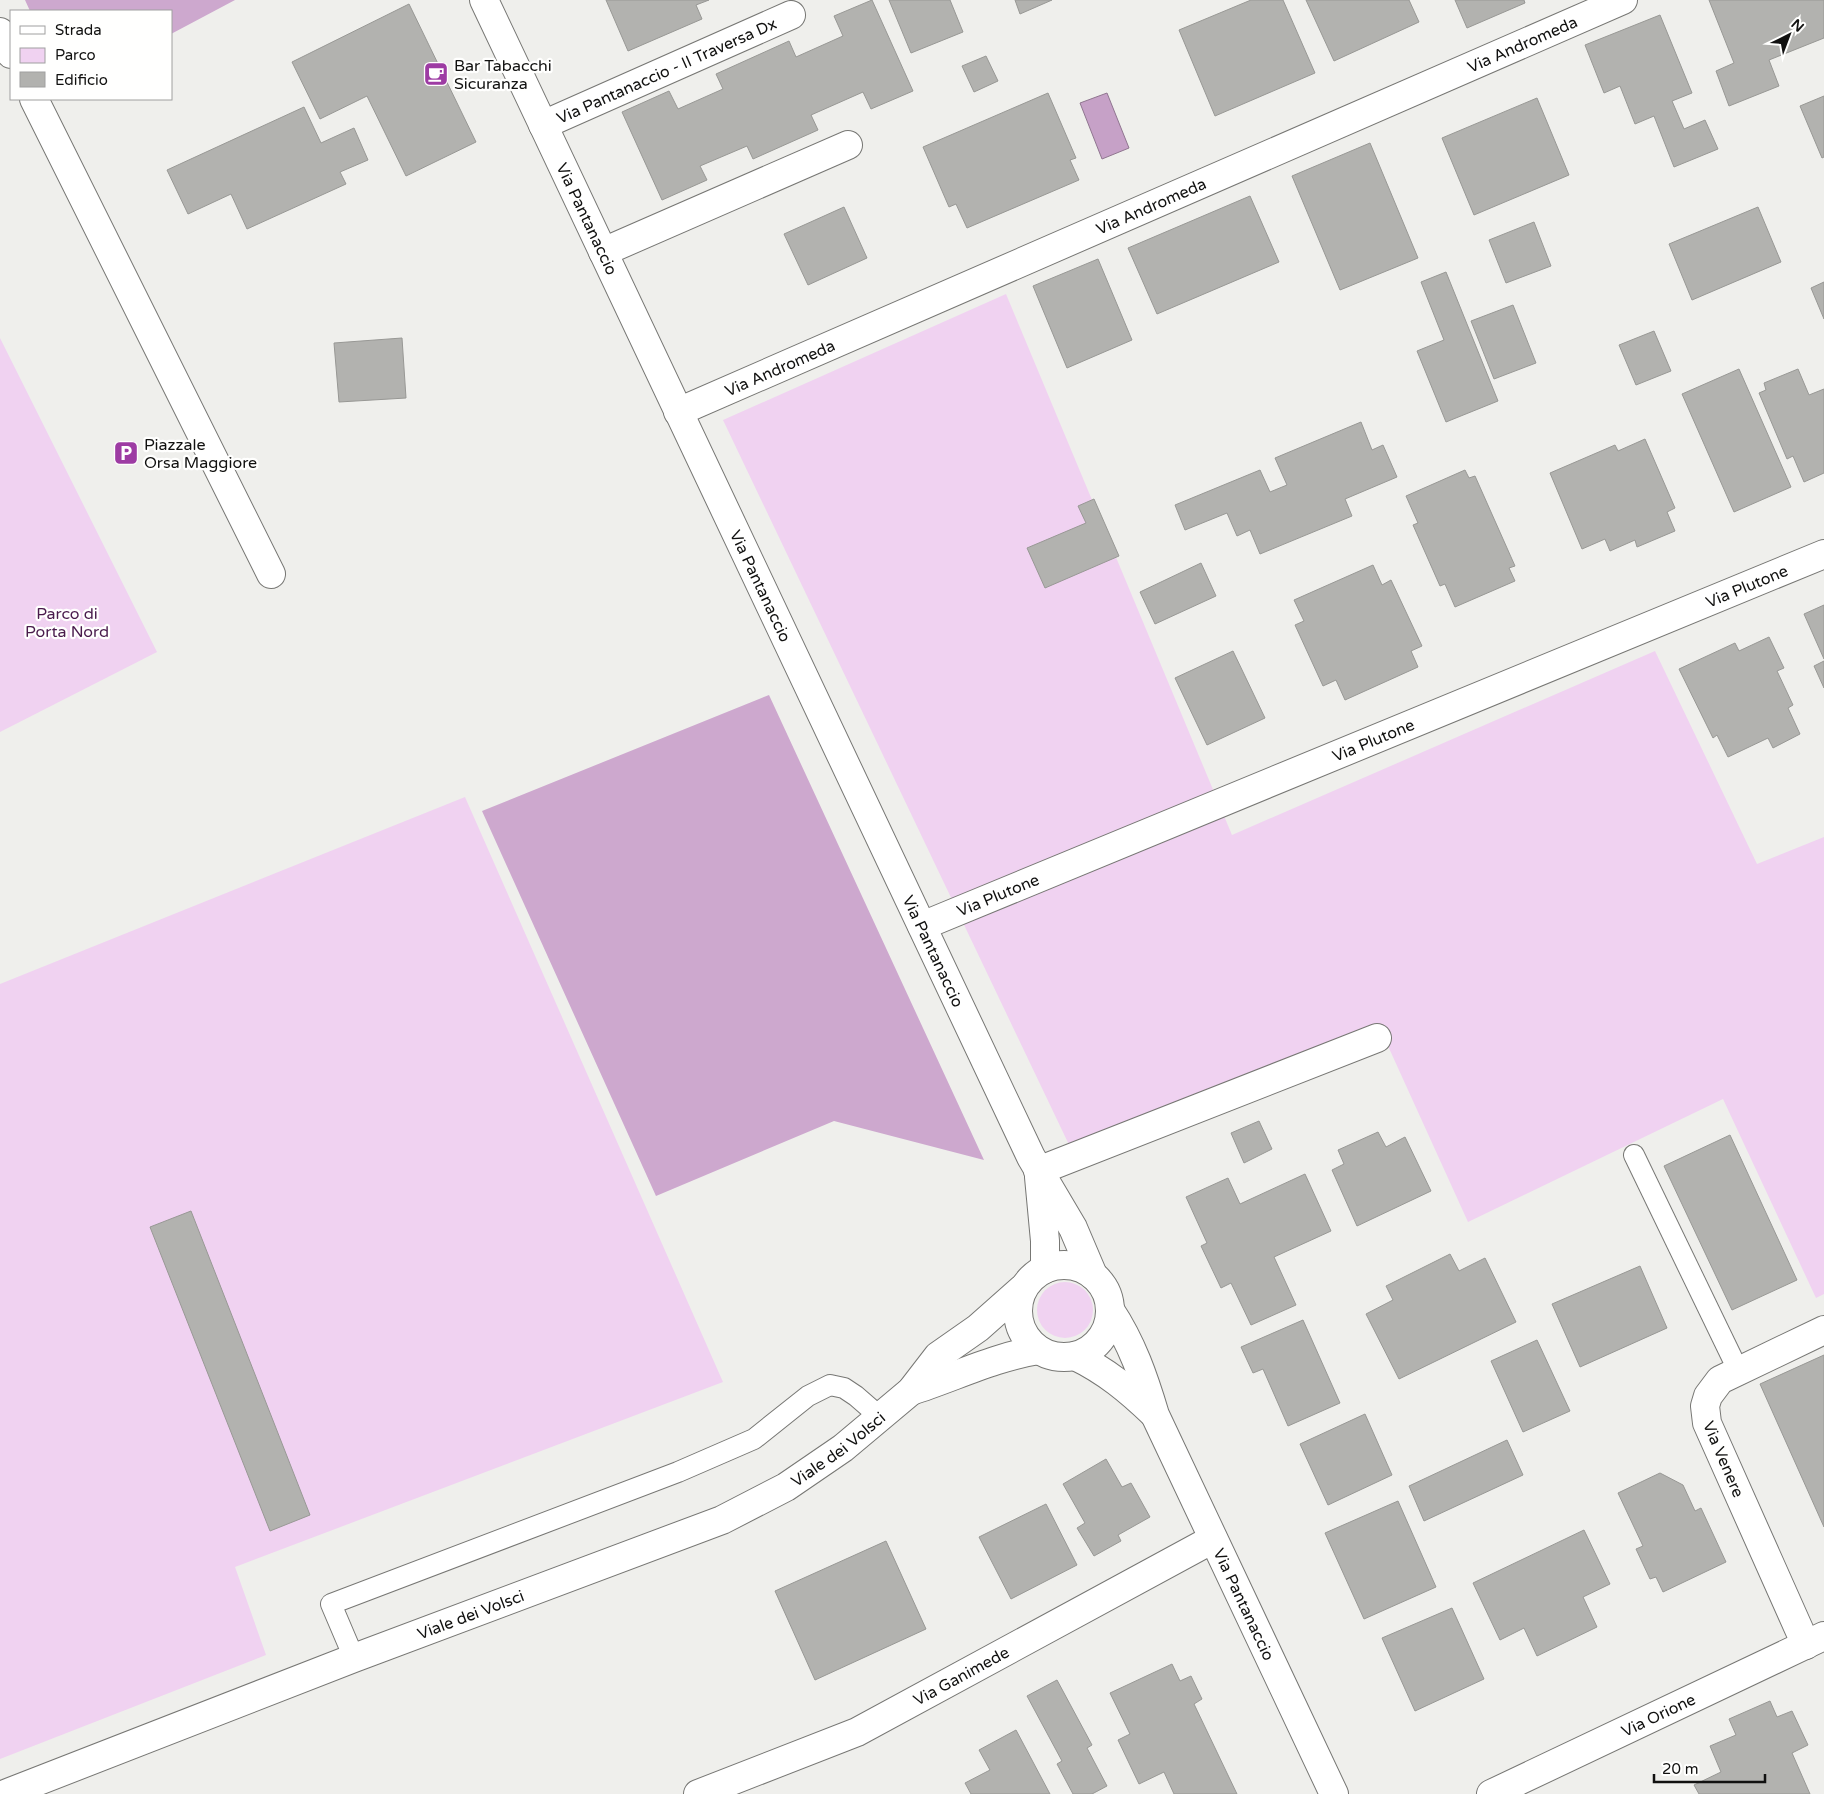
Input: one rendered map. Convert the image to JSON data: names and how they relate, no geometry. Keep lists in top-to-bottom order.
{
  "streets": {
    "street": [
      "Via Andromeda",
      "Via Pantanaccio - II Traversa Dx",
      "Via Pantanaccio",
      "Via Plutone",
      "Viale dei Volsci",
      "Via Venere",
      "Via Ganimede",
      "Via Orione"
    ]
  },
  "crossings": [
    ["Via Andromeda", "Via Pantanaccio"],
    ["Via Pantanaccio - II Traversa Dx", "Via Pantanaccio"],
    ["Via Pantanaccio", "Via Plutone"],
    ["Via Pantanaccio", "Viale dei Volsci"],
    ["Via Pantanaccio", "Via Ganimede"],
    ["Via Venere", "Via Orione"]
  ],
  "parks": ["Parco di Porta Nord"],
  "places": {
    "cafe": ["Bar Tabacchi Sicuranza"],
    "parking": ["Piazzale Orsa Maggiore"]
  },
  "legend": ["Strada", "Parco", "Edificio"],
  "scale_bar": "20 m",
  "north": "top right"
}
